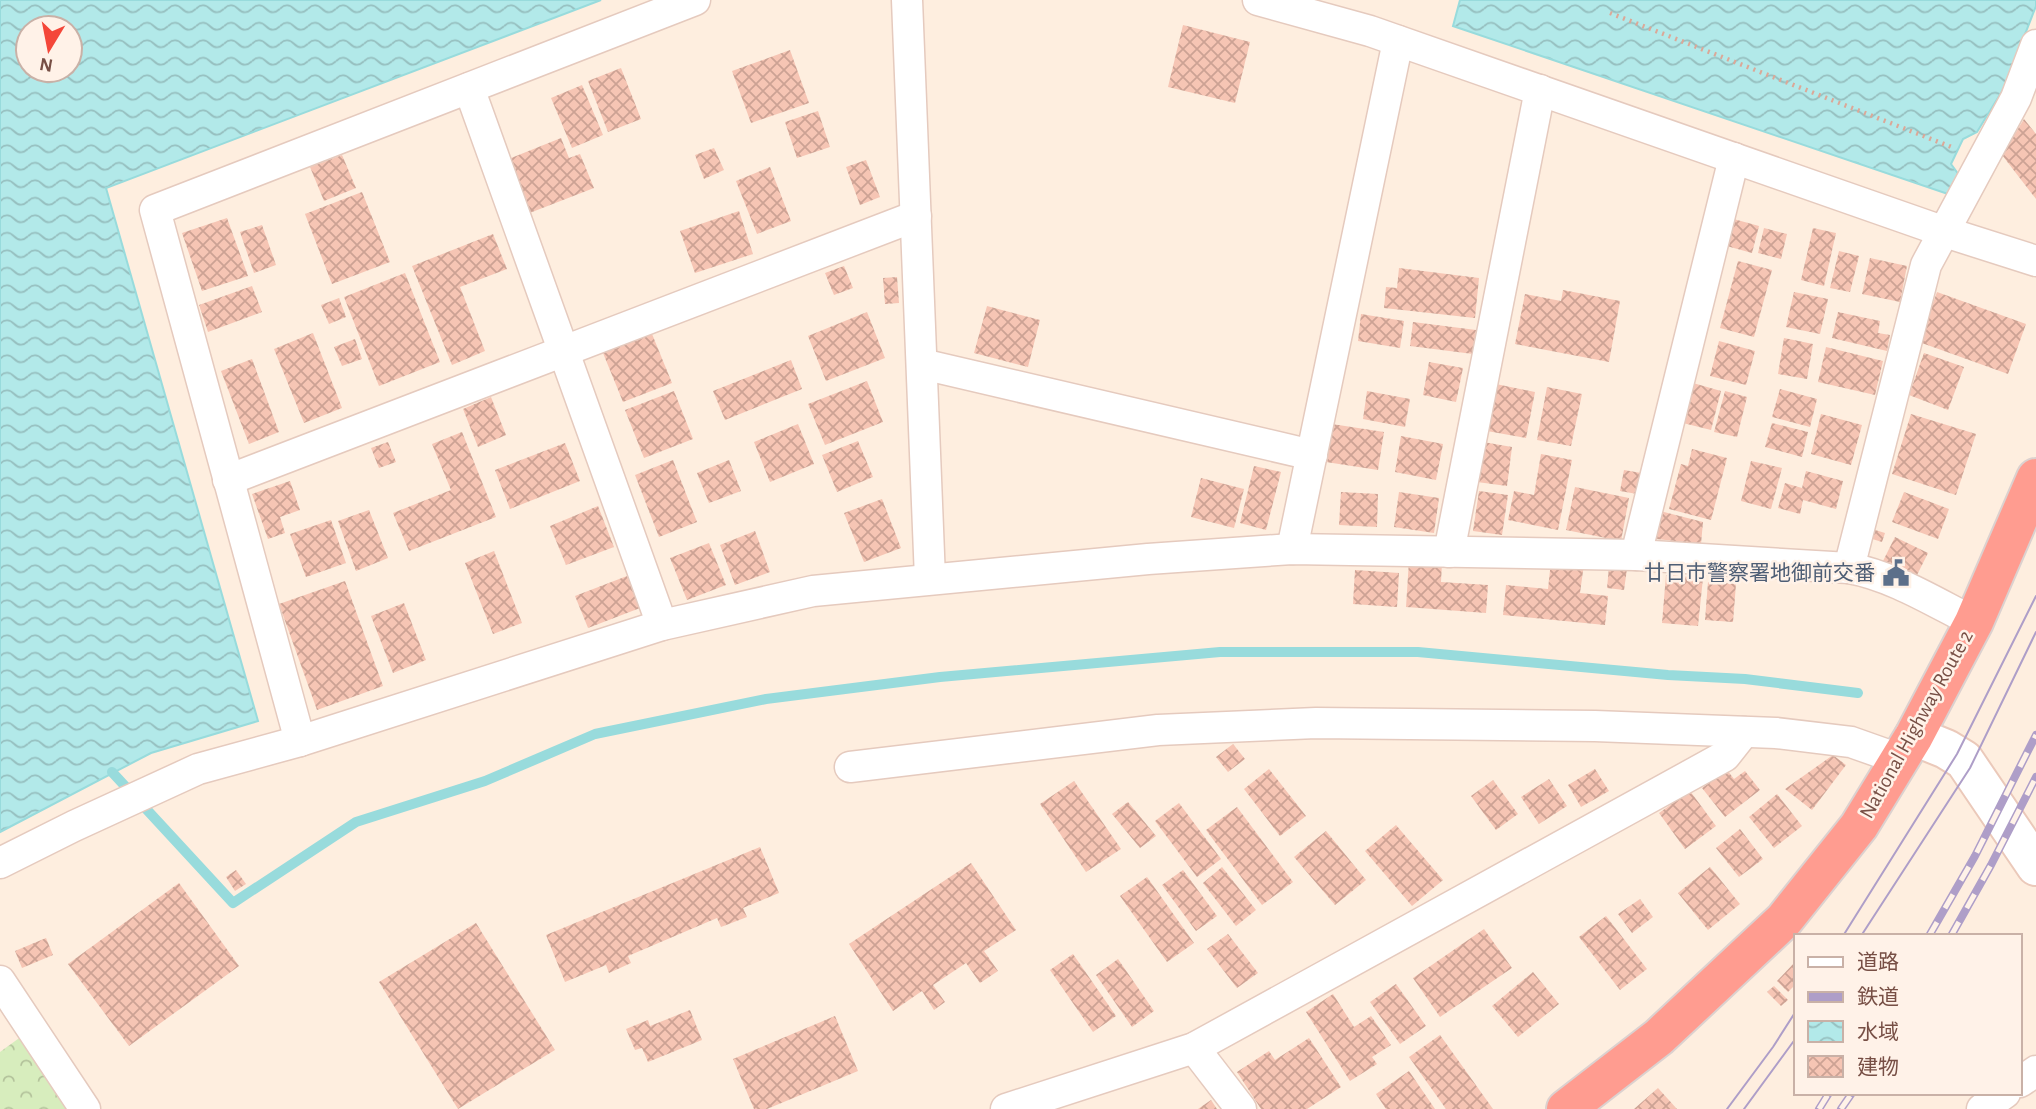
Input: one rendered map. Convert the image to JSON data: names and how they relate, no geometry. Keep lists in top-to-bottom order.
{
  "streets": {
    "highway": ["National Highway Route 2"]
  },
  "places": {
    "public building": ["廿日市警察署地御前交番"]
  },
  "legend": [
    "道路",
    "鉄道",
    "水域",
    "建物"
  ],
  "north": "bottom"
}
